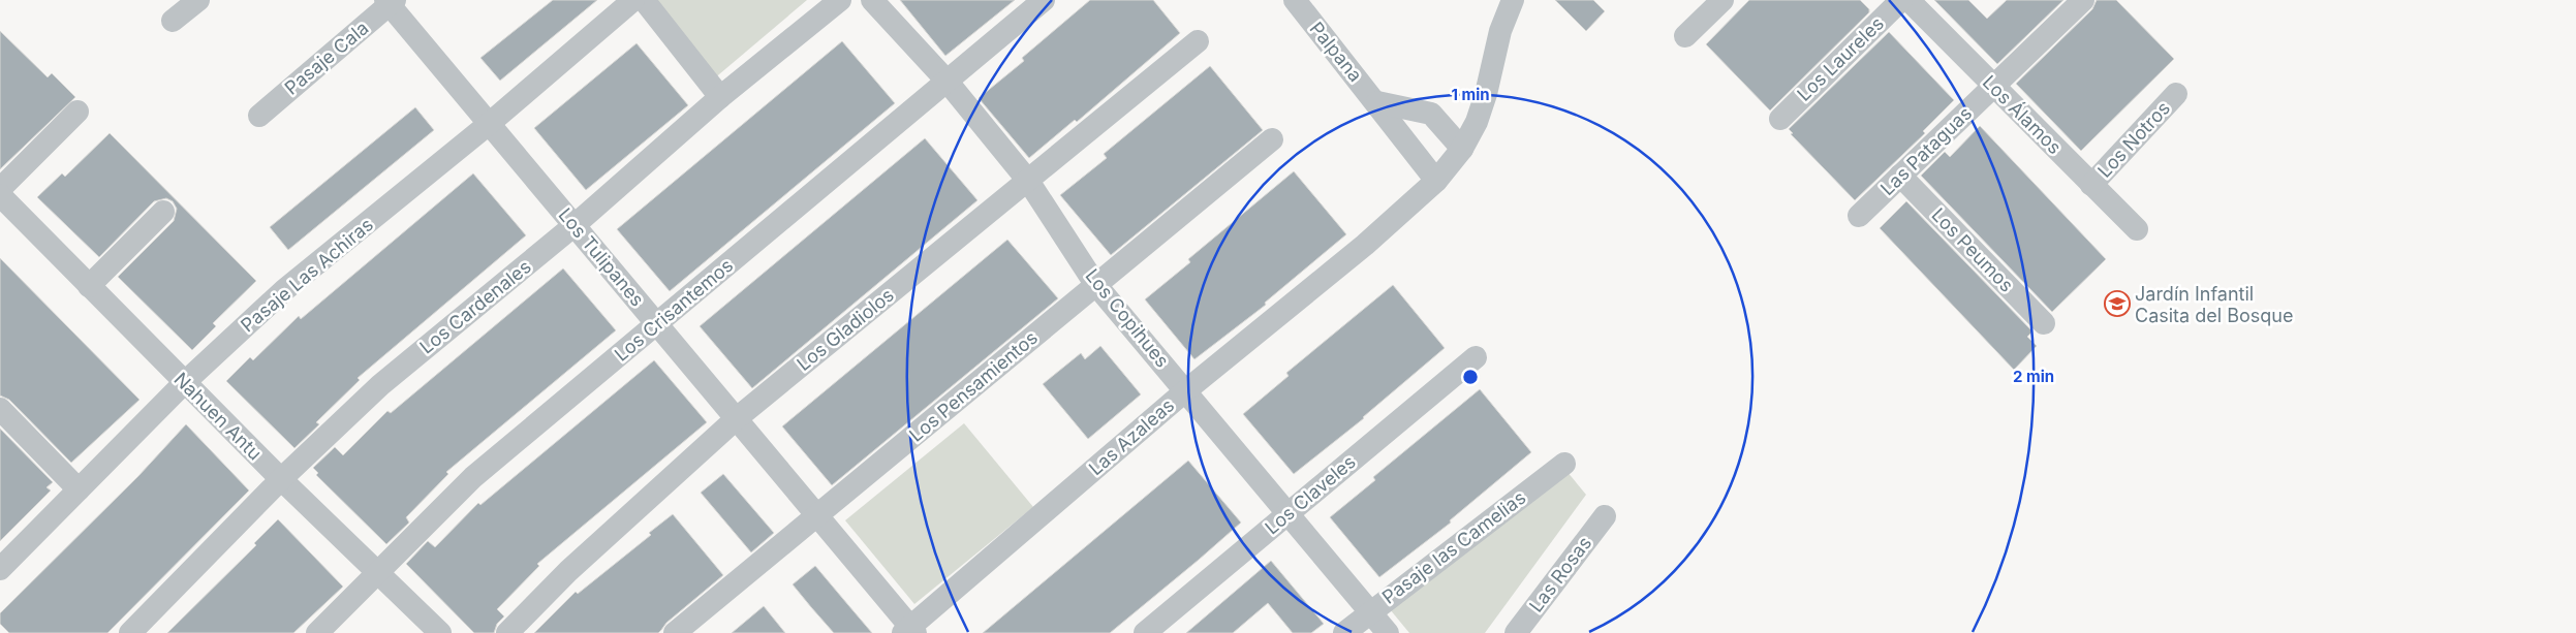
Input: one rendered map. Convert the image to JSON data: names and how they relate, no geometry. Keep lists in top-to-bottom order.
{
  "streets": {
    "street": [
      "Palpana",
      "Pasaje Cala",
      "Los Laureles",
      "Los Álamos",
      "Los Notros",
      "Las Pataguas",
      "Los Peumos",
      "Los Tulipanes",
      "Pasaje Las Achiras",
      "Los Cardenales",
      "Los Crisantemos",
      "Los Copihues",
      "Los Gladiolos",
      "Los Pensamientos",
      "Nahuen Antu",
      "Las Azaleas",
      "Los Claveles",
      "Pasaje las Camelias",
      "Las Rosas"
    ]
  },
  "crossings": [
    ["Palpana", "Las Azaleas"],
    ["Pasaje Cala", "Los Tulipanes"],
    ["Los Álamos", "Los Notros"],
    ["Los Álamos", "Las Pataguas"],
    ["Las Pataguas", "Los Peumos"],
    ["Los Tulipanes", "Pasaje Las Achiras"],
    ["Los Tulipanes", "Los Cardenales"],
    ["Los Tulipanes", "Los Crisantemos"],
    ["Los Tulipanes", "Los Gladiolos"],
    ["Los Tulipanes", "Los Pensamientos"],
    ["Los Tulipanes", "Las Azaleas"],
    ["Pasaje Las Achiras", "Nahuen Antu"],
    ["Los Cardenales", "Nahuen Antu"],
    ["Los Crisantemos", "Los Copihues"],
    ["Los Crisantemos", "Nahuen Antu"],
    ["Los Copihues", "Los Gladiolos"],
    ["Los Copihues", "Los Pensamientos"],
    ["Los Copihues", "Las Azaleas"],
    ["Los Copihues", "Los Claveles"],
    ["Los Copihues", "Pasaje las Camelias"]
  ],
  "places": {
    "school or university": ["Jardín Infantil Casita del Bosque"]
  },
  "rings": ["1 min", "2 min"]
}
